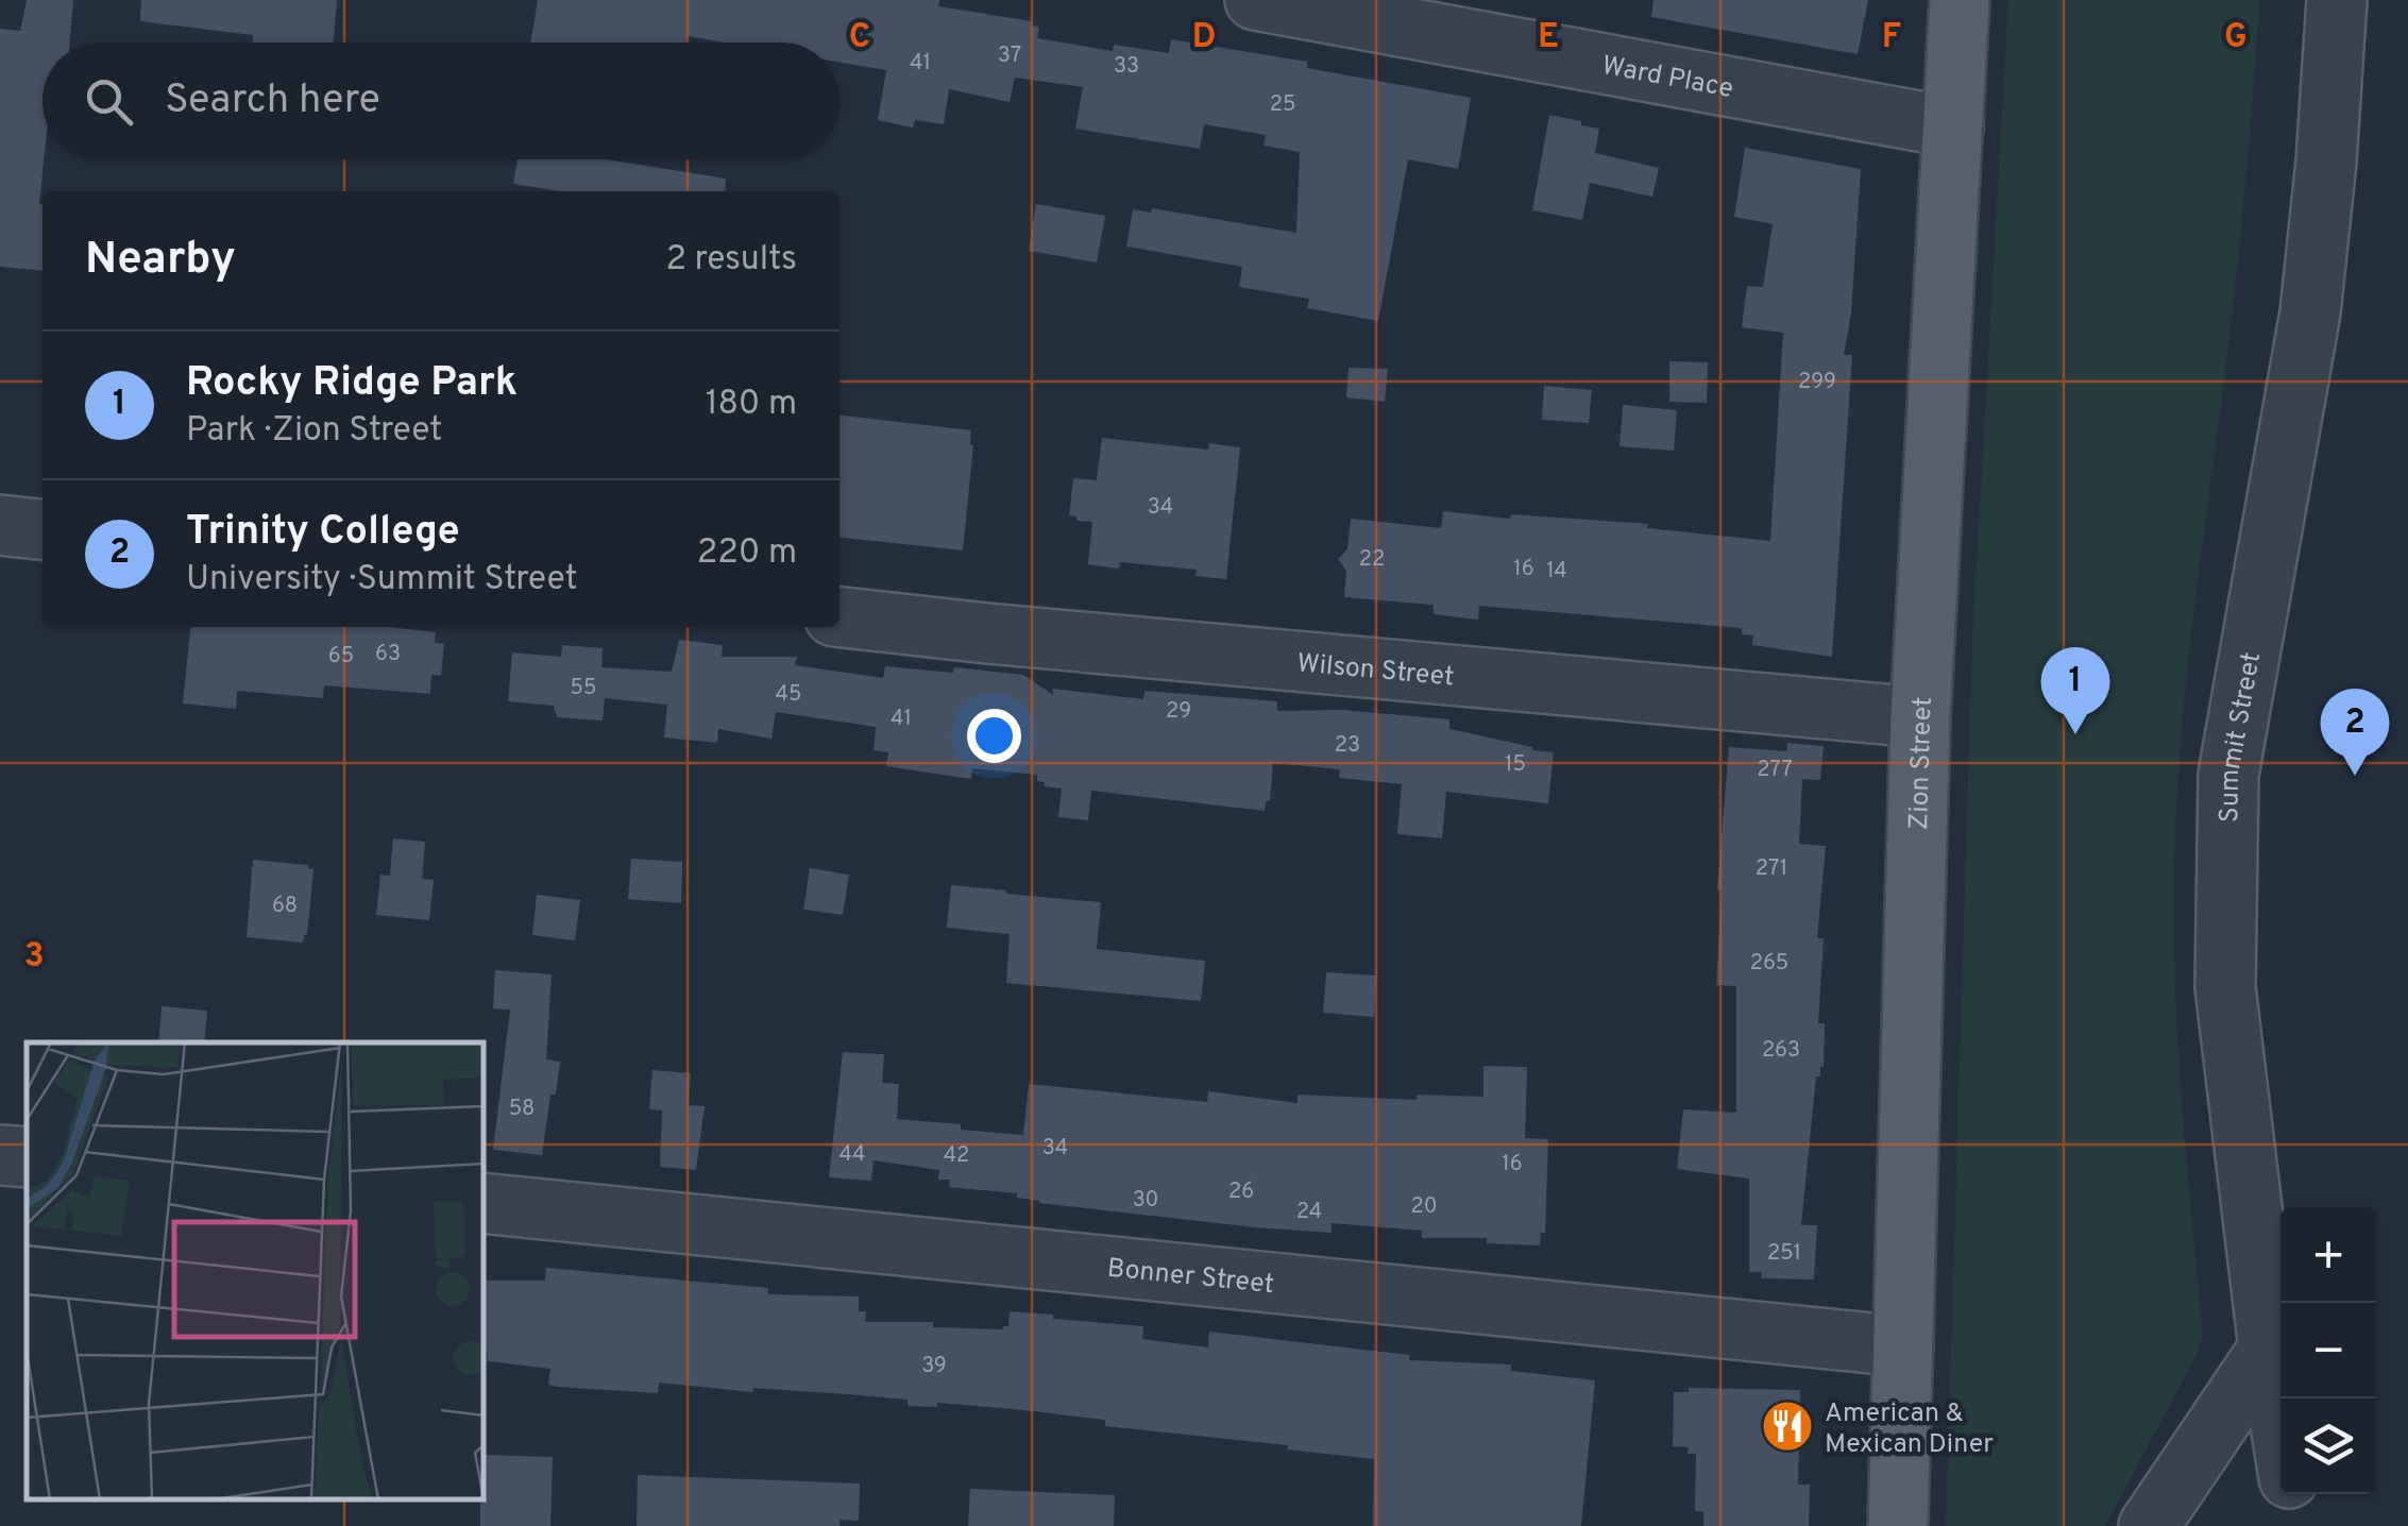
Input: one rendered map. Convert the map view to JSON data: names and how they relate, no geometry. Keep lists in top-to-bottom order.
{
  "streets": {
    "main road": ["Zion Street"],
    "street": [
      "Ward Place",
      "Wilson Street",
      "Summit Street",
      "Bonner Street"
    ]
  },
  "crossings": [
    ["Ward Place", "Zion Street"],
    ["Wilson Street", "Zion Street"],
    ["Zion Street", "Bonner Street"]
  ],
  "places": {
    "restaurant": ["American & Mexican Diner"]
  },
  "house_numbers": [
    "37",
    "41",
    "33",
    "25",
    "299",
    "34",
    "22",
    "16",
    "14",
    "63",
    "65",
    "55",
    "45",
    "29",
    "41",
    "23",
    "15",
    "277",
    "271",
    "68",
    "265",
    "263",
    "58",
    "34",
    "44",
    "42",
    "16",
    "26",
    "30",
    "20",
    "24",
    "251",
    "39"
  ],
  "page": {
    "search": "Search here",
    "heading": ["Nearby", "2 results"],
    "list": [
      {
        "mark": "1",
        "name": "Rocky Ridge Park",
        "note": "Park · Zion Street",
        "value": "180 m"
      },
      {
        "mark": "2",
        "name": "Trinity College",
        "note": "University · Summit Street",
        "value": "220 m"
      }
    ],
    "pins": ["1", "2"],
    "map_buttons": ["+", "−"]
  },
  "grid": {
    "columns": [
      "C",
      "D",
      "E",
      "F",
      "G"
    ],
    "rows": ["3"]
  }
}
